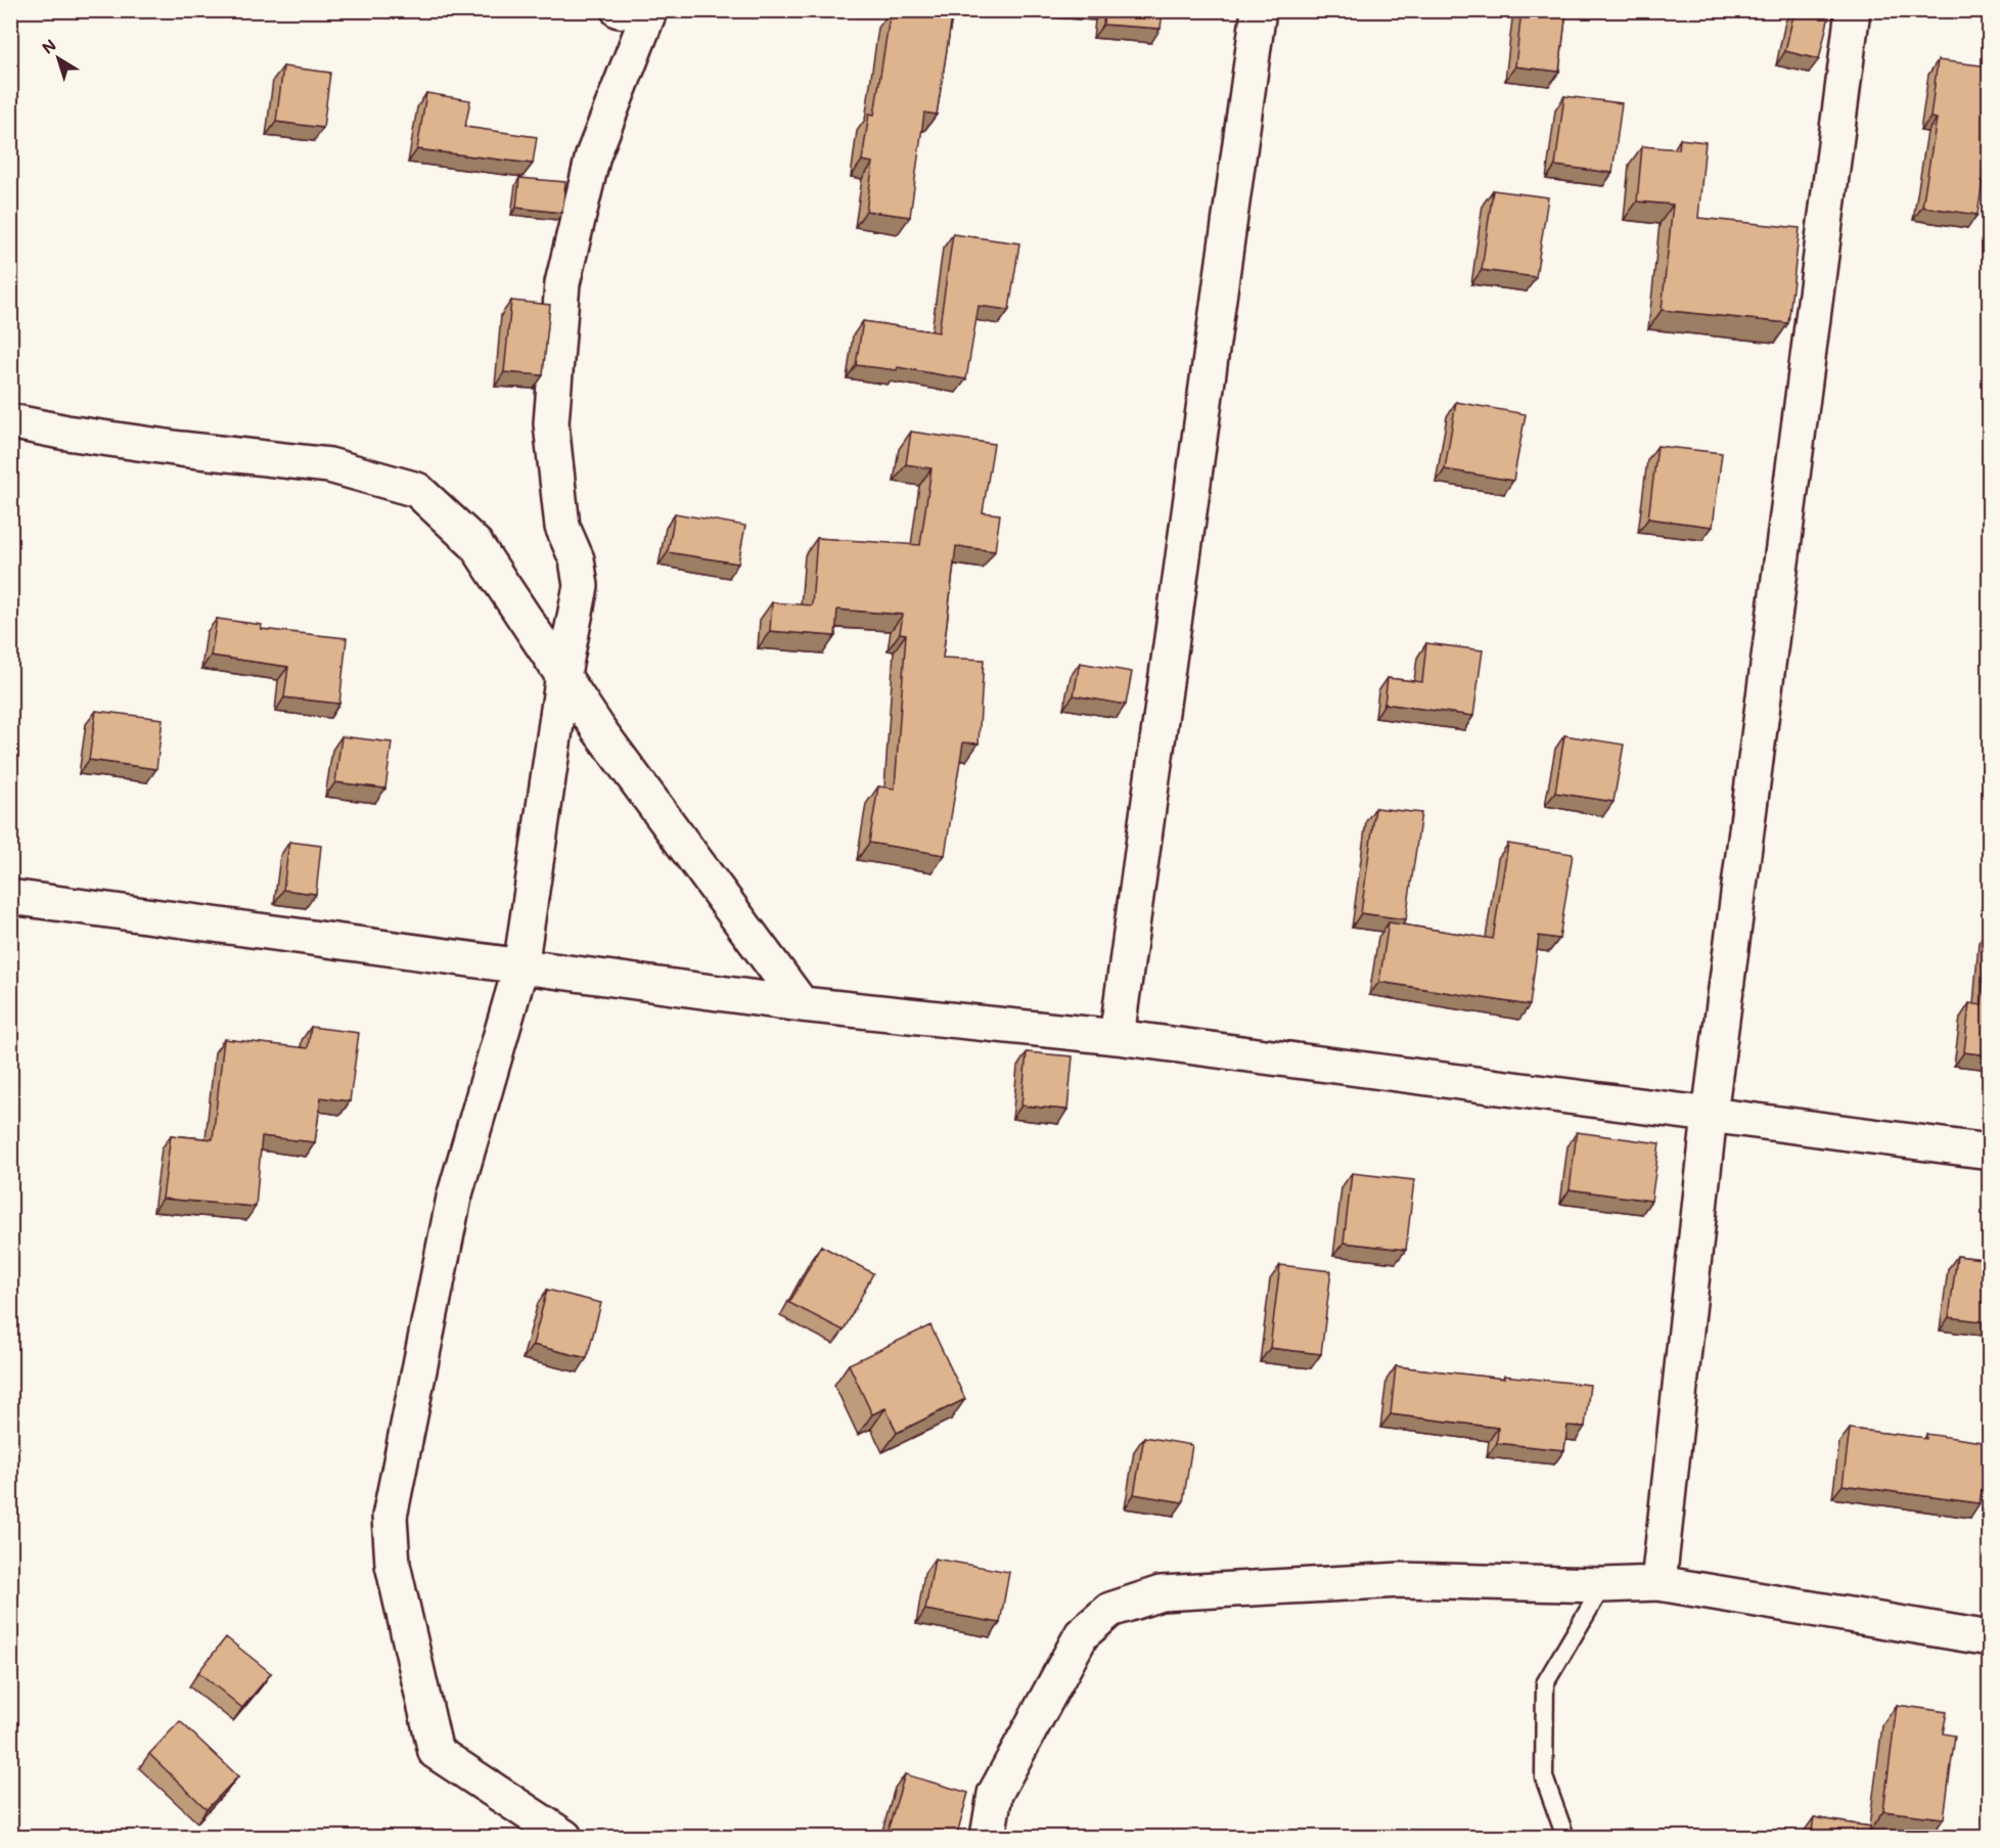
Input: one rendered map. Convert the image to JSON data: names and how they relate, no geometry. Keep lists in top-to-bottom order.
{
  "north": "top left"
}
